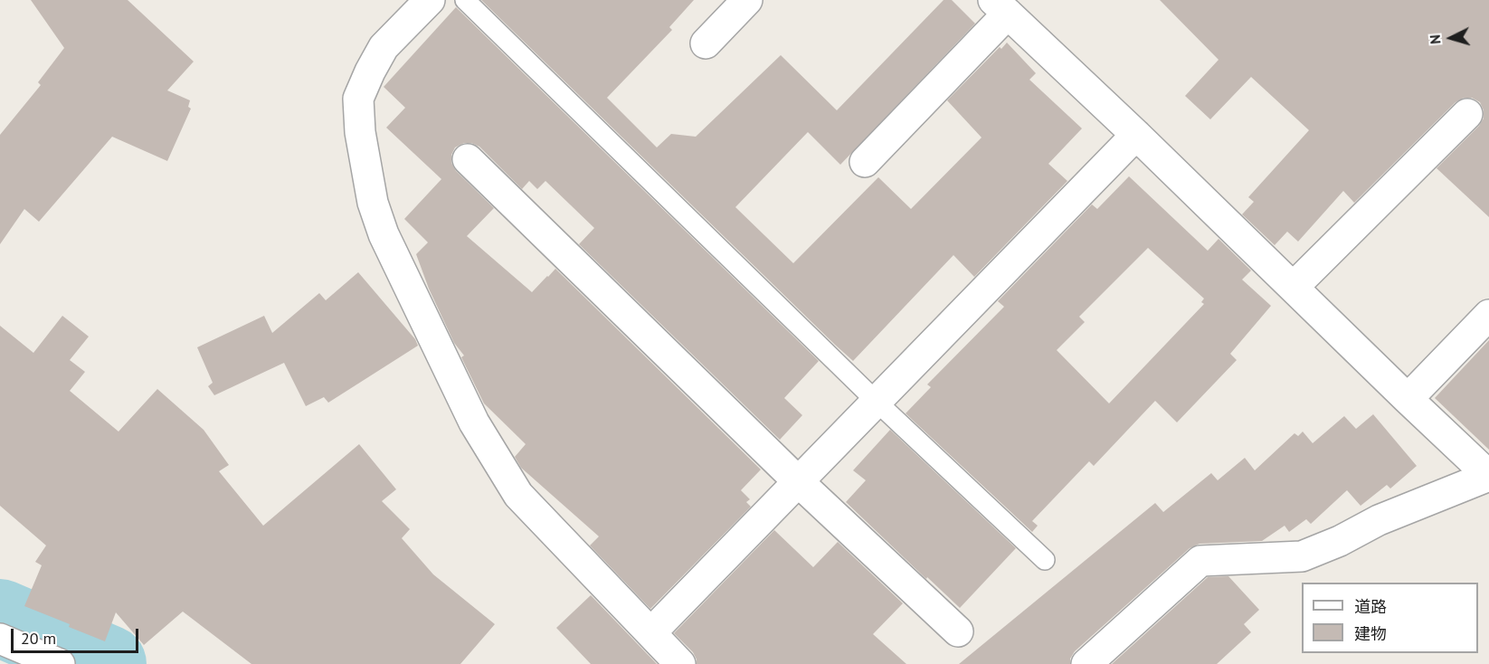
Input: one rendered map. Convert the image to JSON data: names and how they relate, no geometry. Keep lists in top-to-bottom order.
{
  "legend": ["道路", "建物"],
  "scale_bar": "20 m",
  "north": "left"
}
